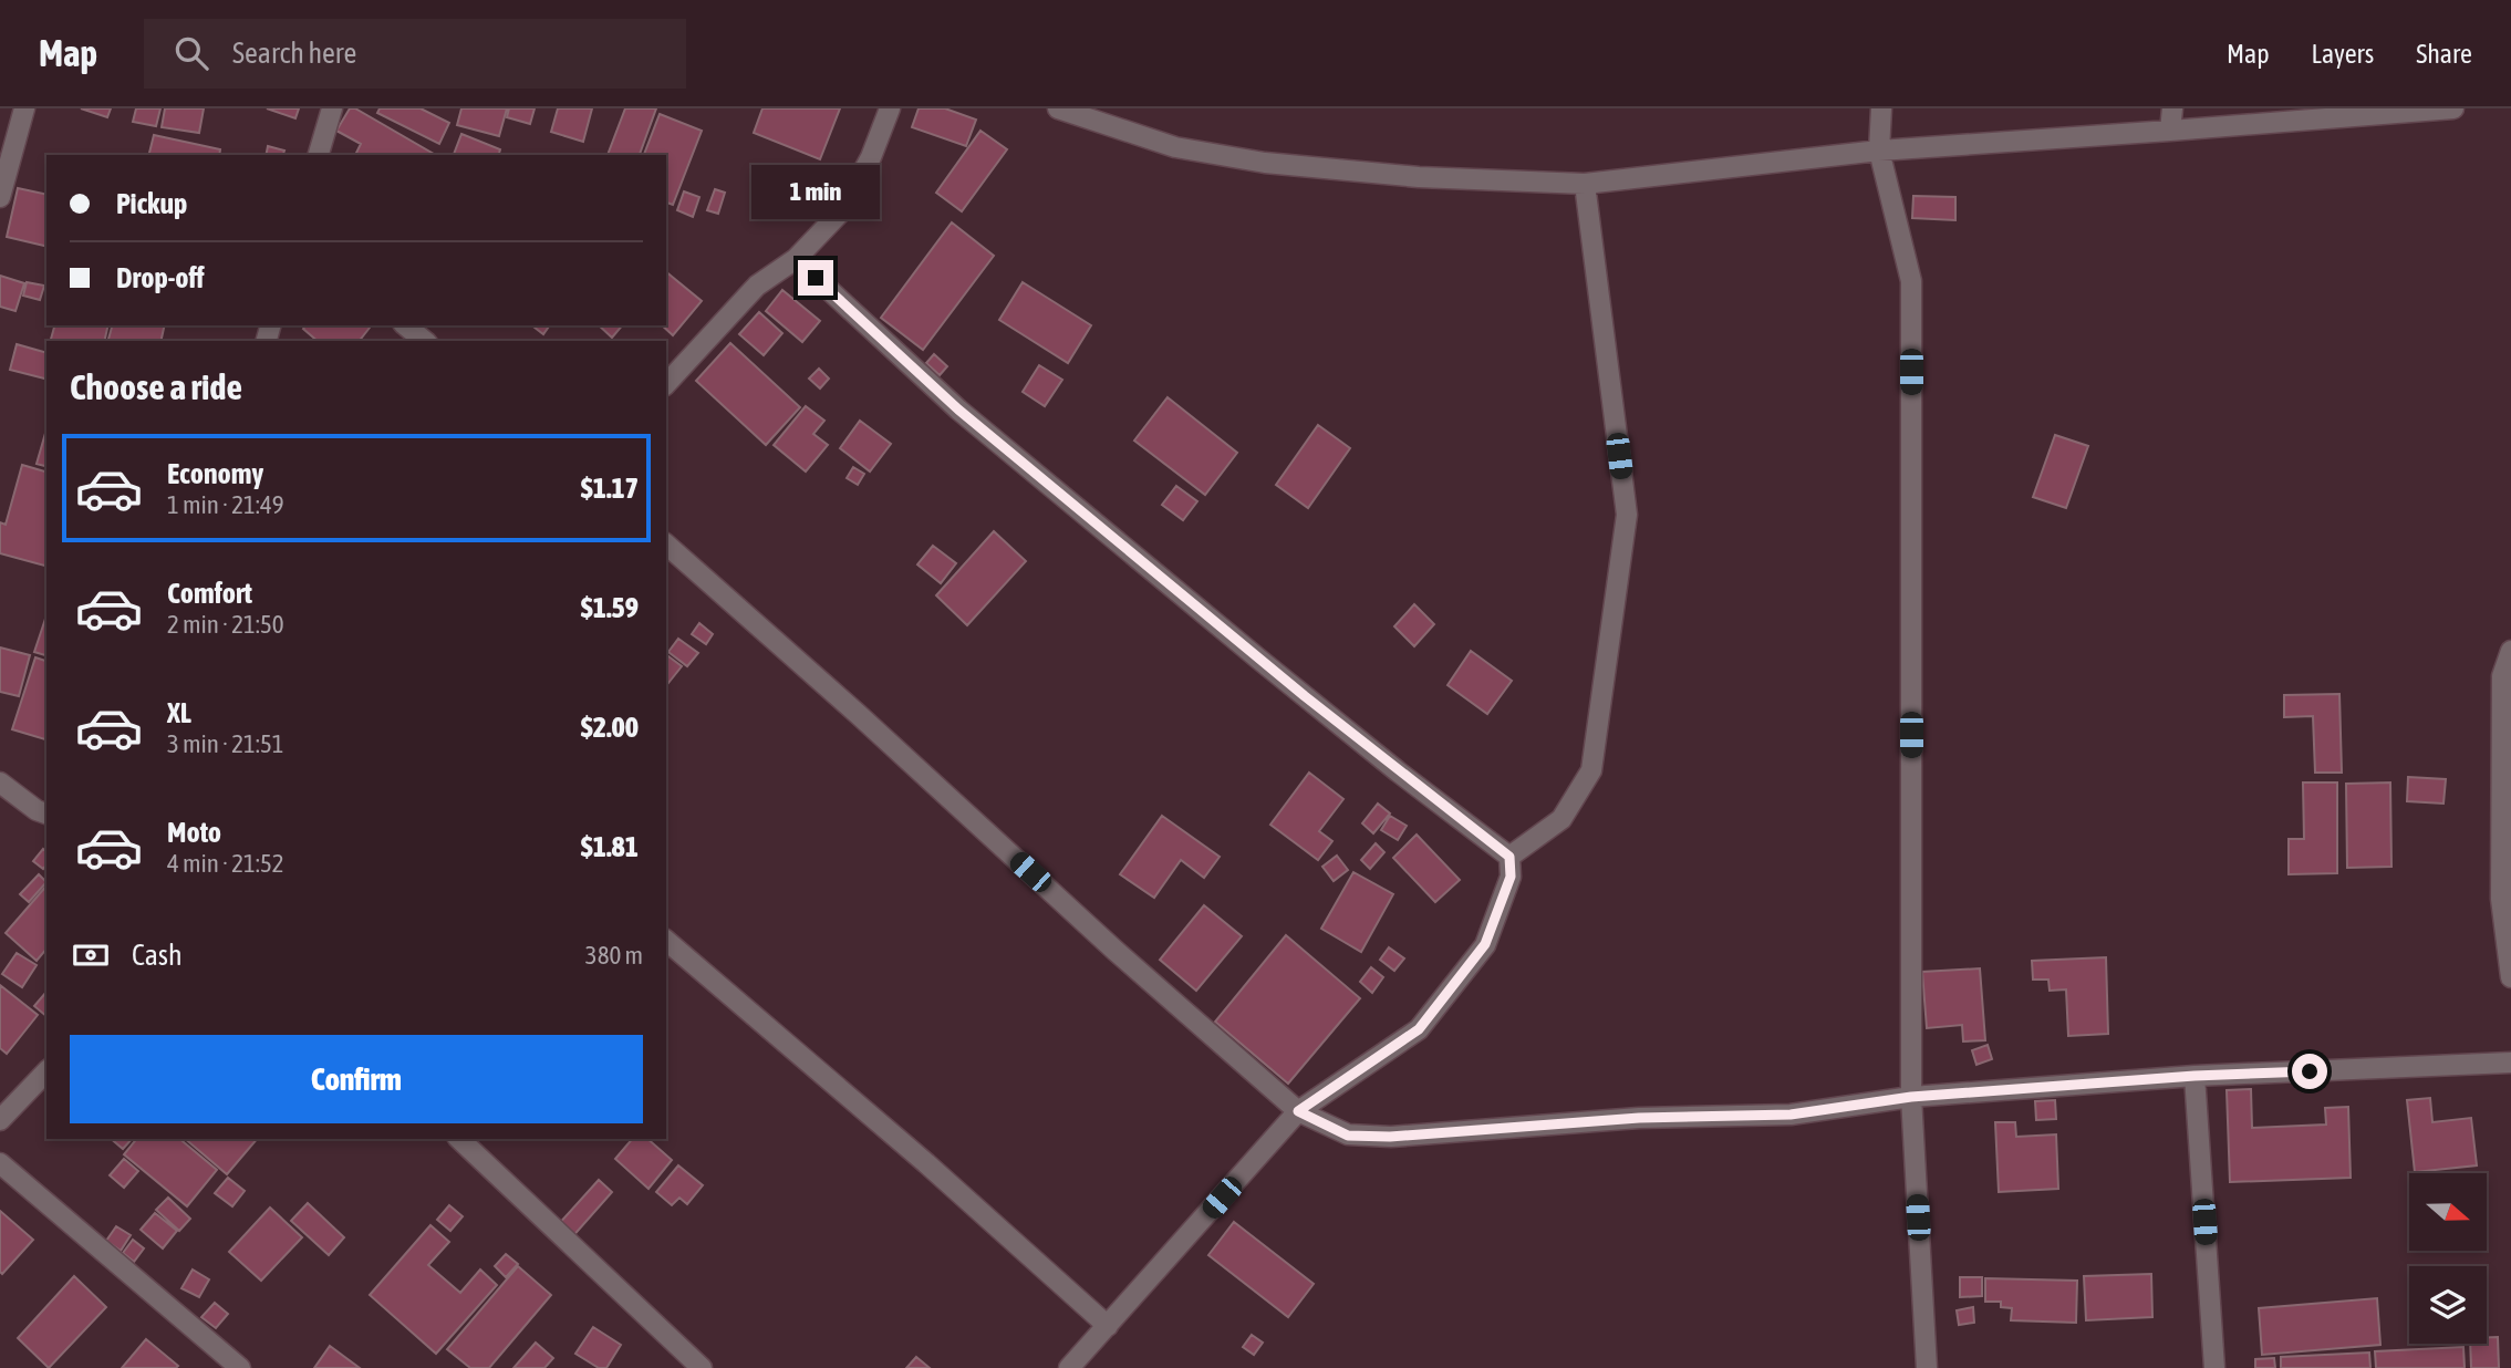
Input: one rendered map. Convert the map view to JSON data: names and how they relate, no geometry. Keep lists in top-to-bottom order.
{
  "north": "right",
  "page": {
    "header": "Map",
    "search": "Search here",
    "nav": ["Map", "Layers", "Share"],
    "banner": ["Pickup", "Drop-off"],
    "bubble": "1 min",
    "heading": "Choose a ride",
    "list": [
      {
        "name": "Economy",
        "note": "1 min · 21:49",
        "value": "$1.17"
      },
      {
        "name": "Comfort",
        "note": "2 min · 21:50",
        "value": "$1.59"
      },
      {
        "name": "XL",
        "note": "3 min · 21:51",
        "value": "$2.00"
      },
      {
        "name": "Moto",
        "note": "4 min · 21:52",
        "value": "$1.81"
      }
    ],
    "pay": ["Cash", "380 m"],
    "buttons": "Confirm"
  }
}
